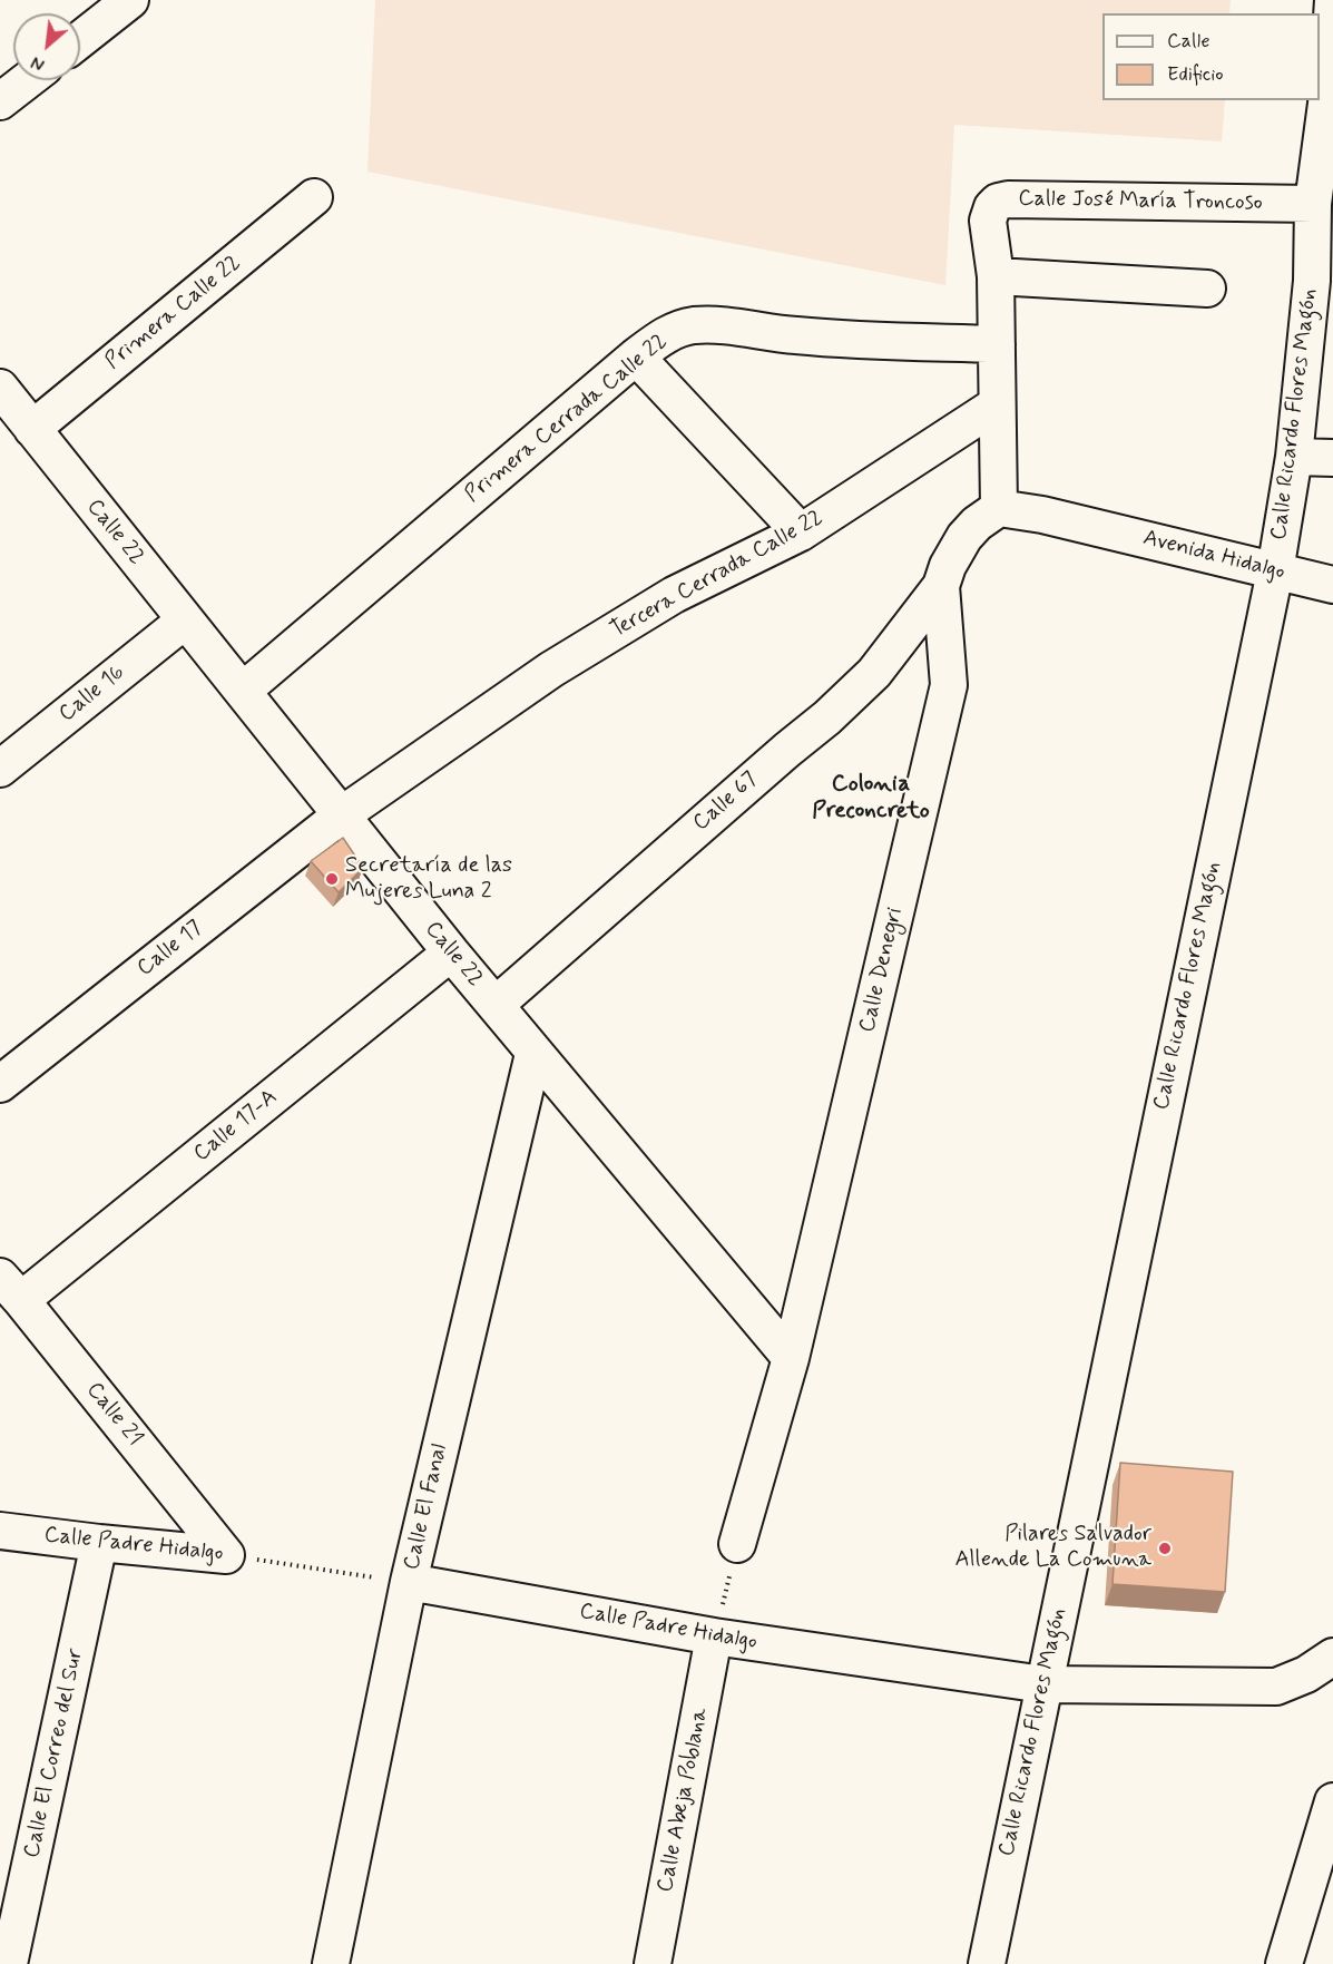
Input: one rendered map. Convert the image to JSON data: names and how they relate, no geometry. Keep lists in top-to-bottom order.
{
  "streets": {
    "street": [
      "Calle José María Troncoso",
      "Primera Calle 22",
      "Calle Ricardo Flores Magón",
      "Primera Cerrada Calle 22",
      "Calle 22",
      "Avenida Hidalgo",
      "Tercera Cerrada Calle 22",
      "Calle 16",
      "Calle 67",
      "Calle 17",
      "Calle Denegri",
      "Calle 17-A",
      "Calle 21",
      "Calle El Fanal",
      "Calle Padre Hidalgo",
      "Calle El Correo del Sur",
      "Calle Abeja Poblana"
    ]
  },
  "crossings": [
    ["Calle José María Troncoso", "Calle Ricardo Flores Magón"],
    ["Calle José María Troncoso", "Primera Cerrada Calle 22"],
    ["Calle José María Troncoso", "Avenida Hidalgo"],
    ["Calle José María Troncoso", "Tercera Cerrada Calle 22"],
    ["Calle José María Troncoso", "Calle Denegri"],
    ["Primera Calle 22", "Calle 22"],
    ["Calle Ricardo Flores Magón", "Avenida Hidalgo"],
    ["Calle Ricardo Flores Magón", "Calle Padre Hidalgo"],
    ["Primera Cerrada Calle 22", "Calle 22"],
    ["Calle 22", "Tercera Cerrada Calle 22"],
    ["Calle 22", "Calle 16"],
    ["Calle 22", "Calle 67"],
    ["Calle 22", "Calle 17"],
    ["Calle 22", "Calle Denegri"],
    ["Calle 22", "Calle 17-A"],
    ["Calle 22", "Calle El Fanal"],
    ["Avenida Hidalgo", "Calle Denegri"],
    ["Tercera Cerrada Calle 22", "Calle 17"],
    ["Calle 67", "Calle Denegri"],
    ["Calle 17-A", "Calle 21"],
    ["Calle 21", "Calle Padre Hidalgo"],
    ["Calle El Fanal", "Calle Padre Hidalgo"],
    ["Calle Padre Hidalgo", "Calle El Correo del Sur"],
    ["Calle Padre Hidalgo", "Calle Abeja Poblana"]
  ],
  "districts": ["Colonia Preconcreto"],
  "places": ["Secretaría de las Mujeres Luna 2", "Pilares Salvador Allende La Comuna"],
  "legend": ["Calle", "Edificio"],
  "north": "bottom left"
}
